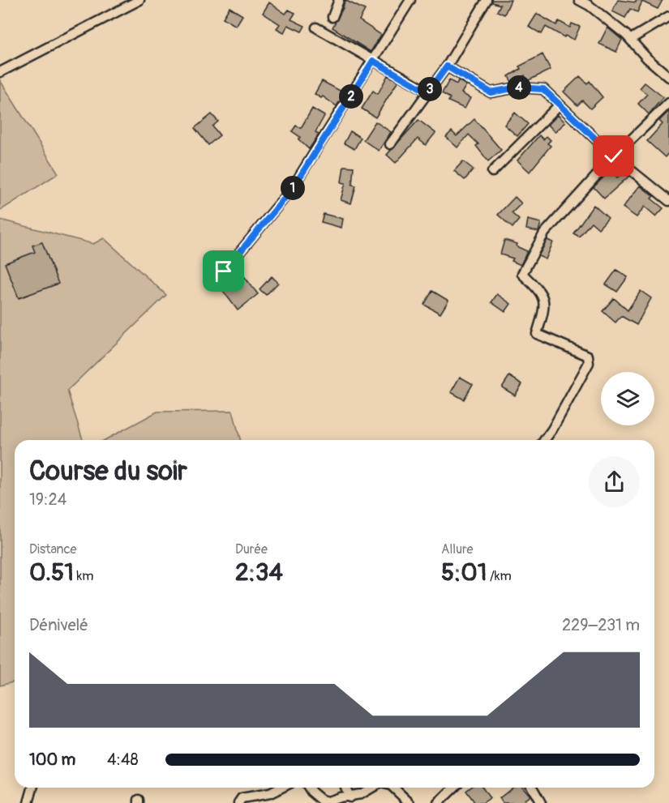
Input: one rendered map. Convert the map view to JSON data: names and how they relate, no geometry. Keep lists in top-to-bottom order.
{
  "page": {
    "pins": [
      "4",
      "3",
      "2",
      "1"
    ],
    "heading": ["Course du soir", "19:24"],
    "stats": [
      ["Distance", "0.51 km"],
      ["Durée", "2:34"],
      ["Allure", "5:01 /km"]
    ],
    "chart": ["Dénivelé", "229–231 m"],
    "list": [
      {
        "name": "100 m",
        "note": "4:48"
      }
    ]
  }
}
